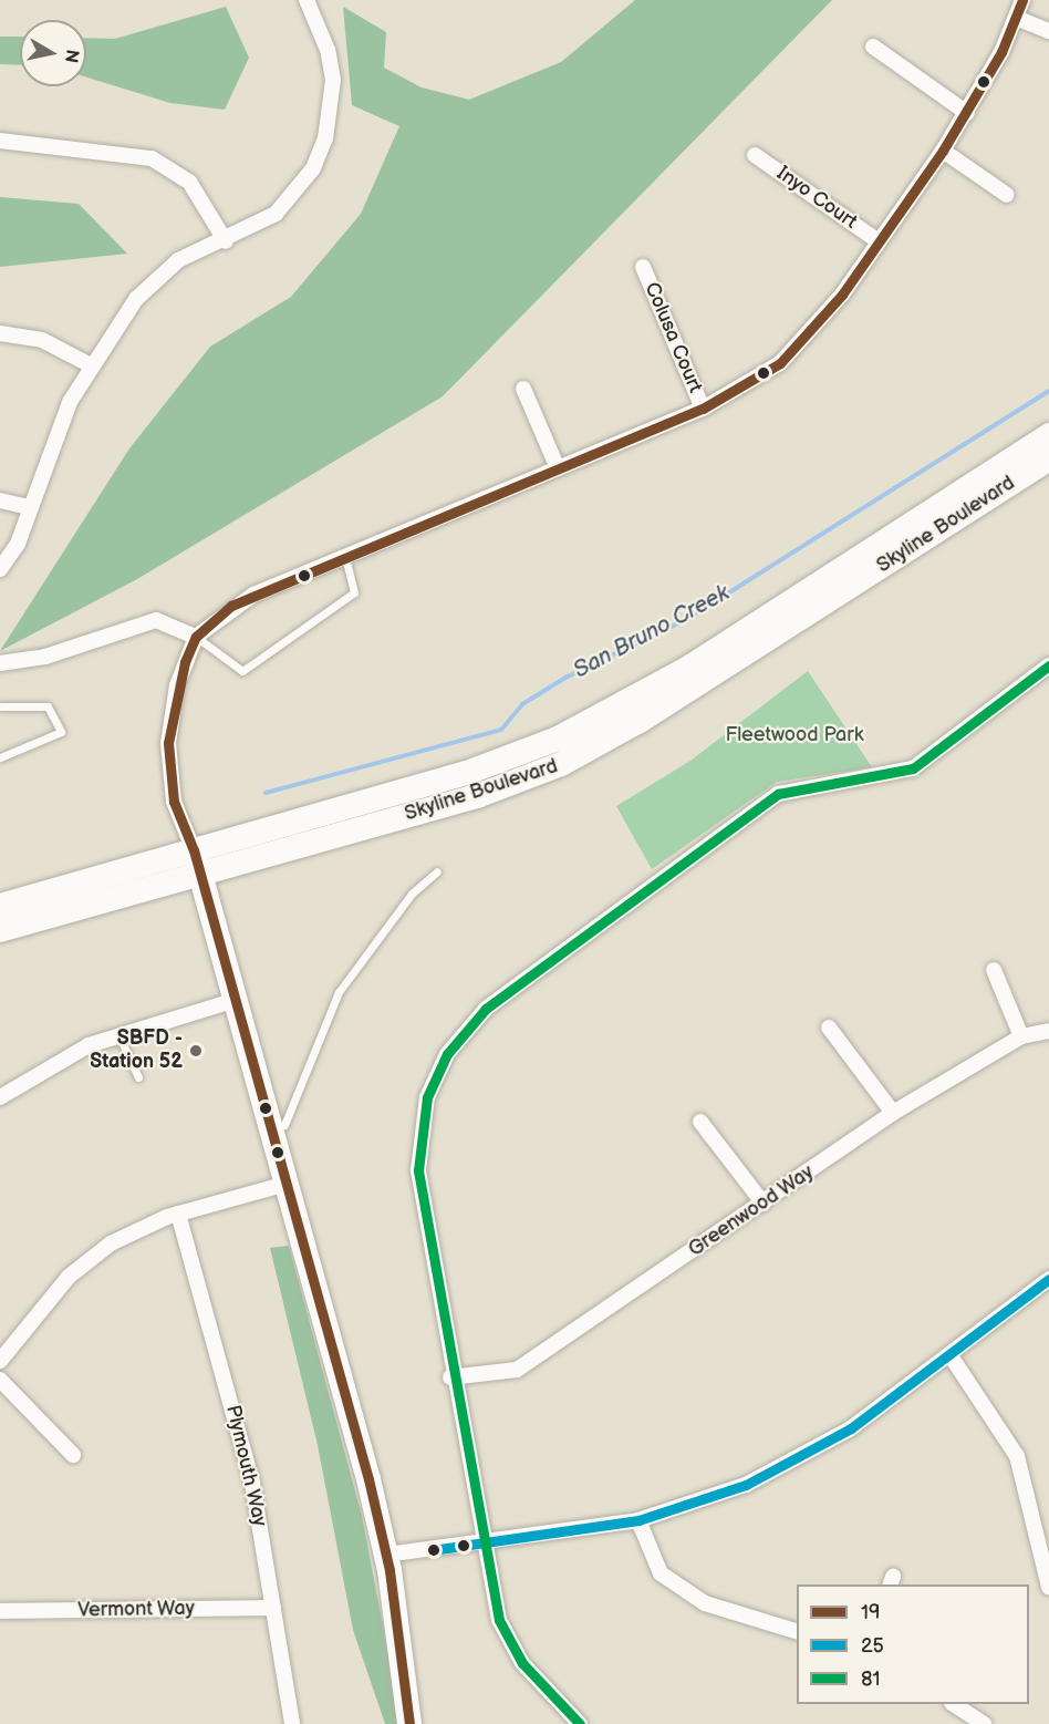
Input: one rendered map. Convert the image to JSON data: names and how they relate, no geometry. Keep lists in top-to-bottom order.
{
  "streets": {
    "main road": ["Skyline Boulevard"],
    "street": [
      "Inyo Court",
      "Colusa Court",
      "Greenwood Way",
      "Plymouth Way",
      "Vermont Way"
    ]
  },
  "crossings": [
    ["Plymouth Way", "Vermont Way"]
  ],
  "water": ["San Bruno Creek"],
  "parks": ["Fleetwood Park"],
  "places": ["SBFD - Station 52"],
  "lines": ["transit line 19", "transit line 81", "transit line 25"],
  "legend": ["19", "25", "81"],
  "north": "right"
}
